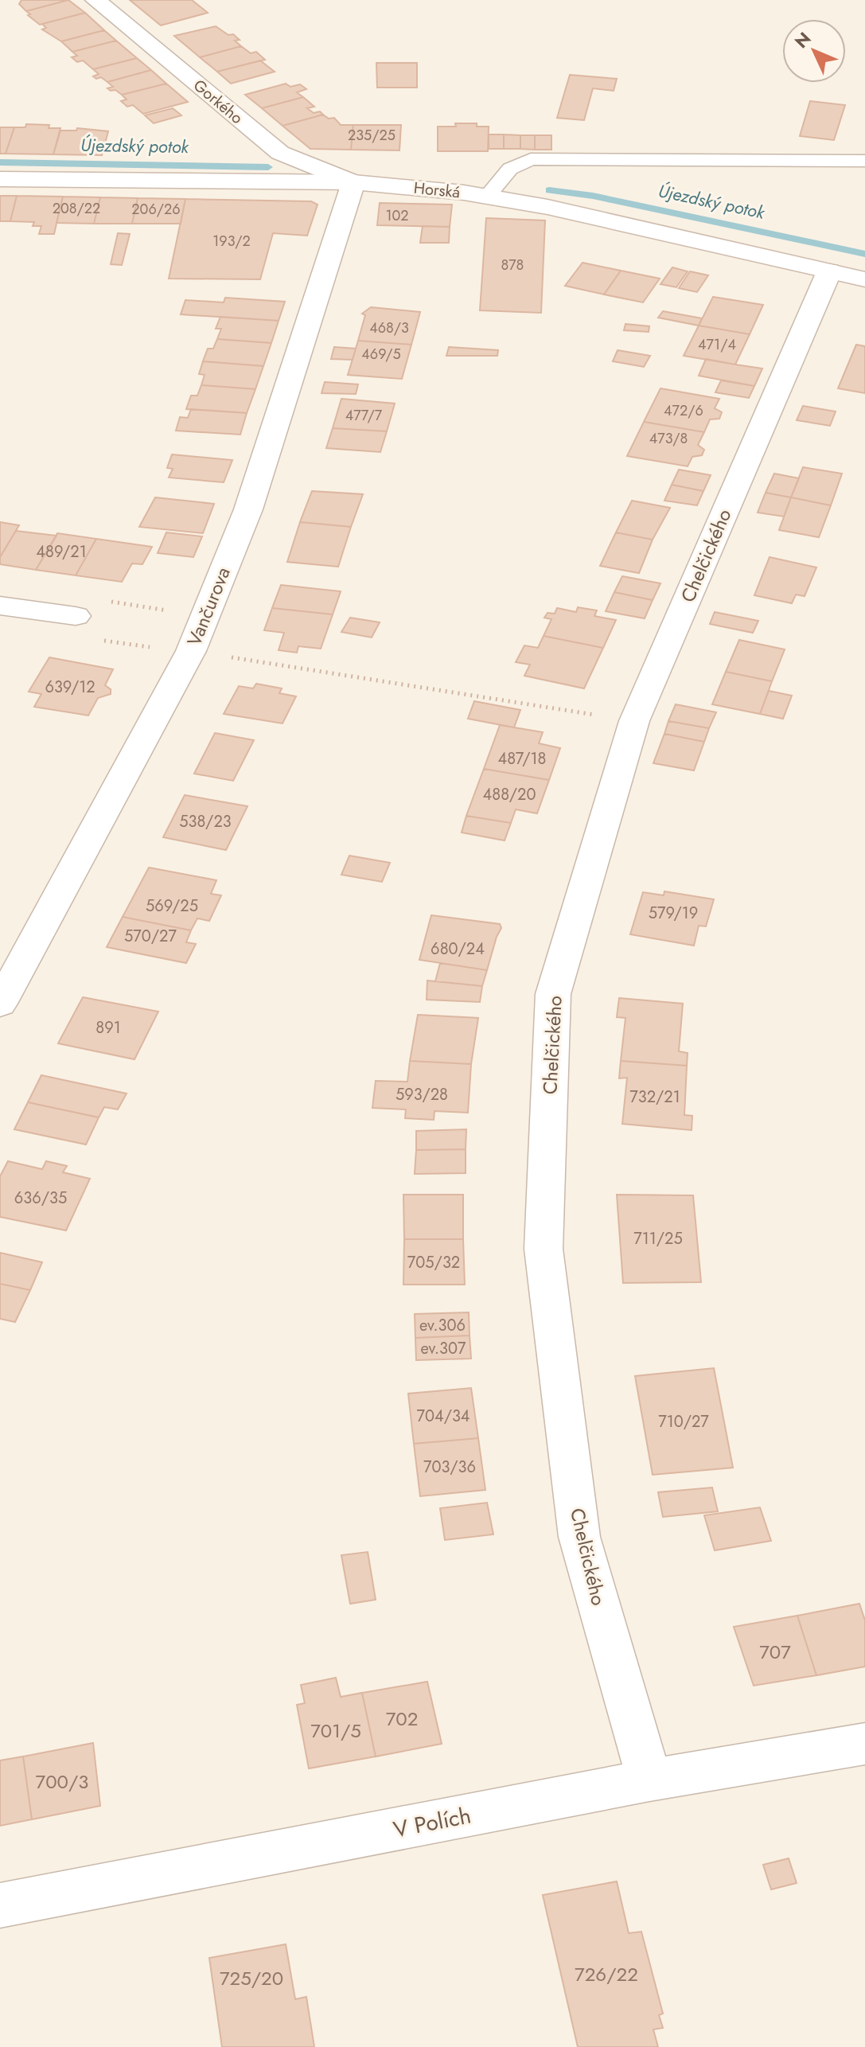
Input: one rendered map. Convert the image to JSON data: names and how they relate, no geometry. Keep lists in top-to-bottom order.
{
  "streets": {
    "street": [
      "Gorkého",
      "Horská",
      "Chelčického",
      "Vančurova",
      "V Polích"
    ]
  },
  "crossings": [
    ["Gorkého", "Horská"],
    ["Gorkého", "Vančurova"],
    ["Horská", "Chelčického"],
    ["Horská", "Vančurova"],
    ["Chelčického", "V Polích"]
  ],
  "water": ["Újezdský potok"],
  "house_numbers": [
    "235/25",
    "208/22",
    "206/26",
    "102",
    "193/2",
    "878",
    "468/3",
    "471/4",
    "469/5",
    "472/6",
    "477/7",
    "473/8",
    "489/21",
    "639/12",
    "487/18",
    "488/20",
    "538/23",
    "569/25",
    "579/19",
    "570/27",
    "680/24",
    "891",
    "593/28",
    "732/21",
    "636/35",
    "711/25",
    "705/32",
    "ev.306",
    "ev.307",
    "704/34",
    "710/27",
    "703/36",
    "707",
    "702",
    "701/5",
    "700/3",
    "726/22",
    "725/20"
  ],
  "north": "top left"
}
